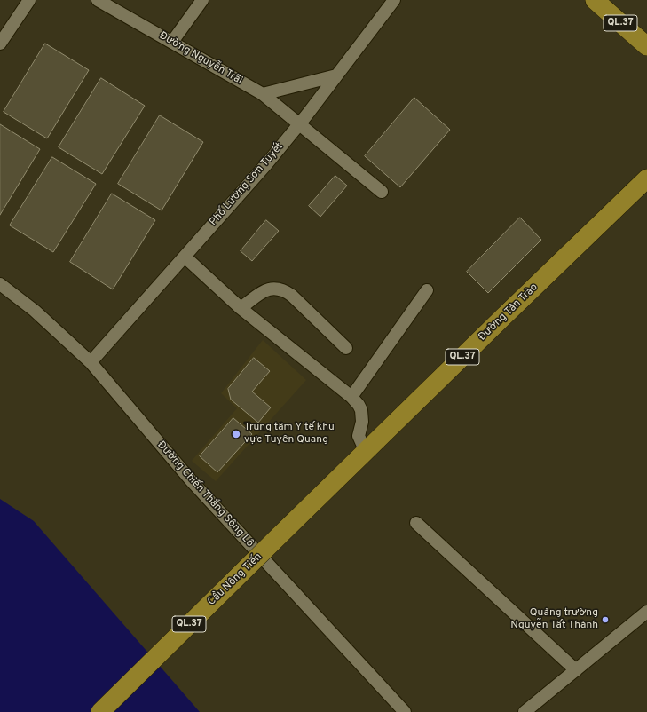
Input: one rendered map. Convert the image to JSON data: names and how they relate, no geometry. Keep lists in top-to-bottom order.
{
  "streets": {
    "highway": ["QL.37", "Đường Tân Trào", "Cầu Nông Tiến"],
    "street": ["Đường Nguyễn Trãi", "Phố Lương Sơn Tuyết", "Đường Chiến Thắng Sông Lô"]
  },
  "crossings": [
    ["Đường Nguyễn Trãi", "Phố Lương Sơn Tuyết"],
    ["Phố Lương Sơn Tuyết", "Đường Chiến Thắng Sông Lô"],
    ["Đường Tân Trào", "Cầu Nông Tiến"]
  ],
  "places": ["Trung tâm Y tế khu vực Tuyên Quang", "Quảng trường Nguyễn Tất Thành"]
}
